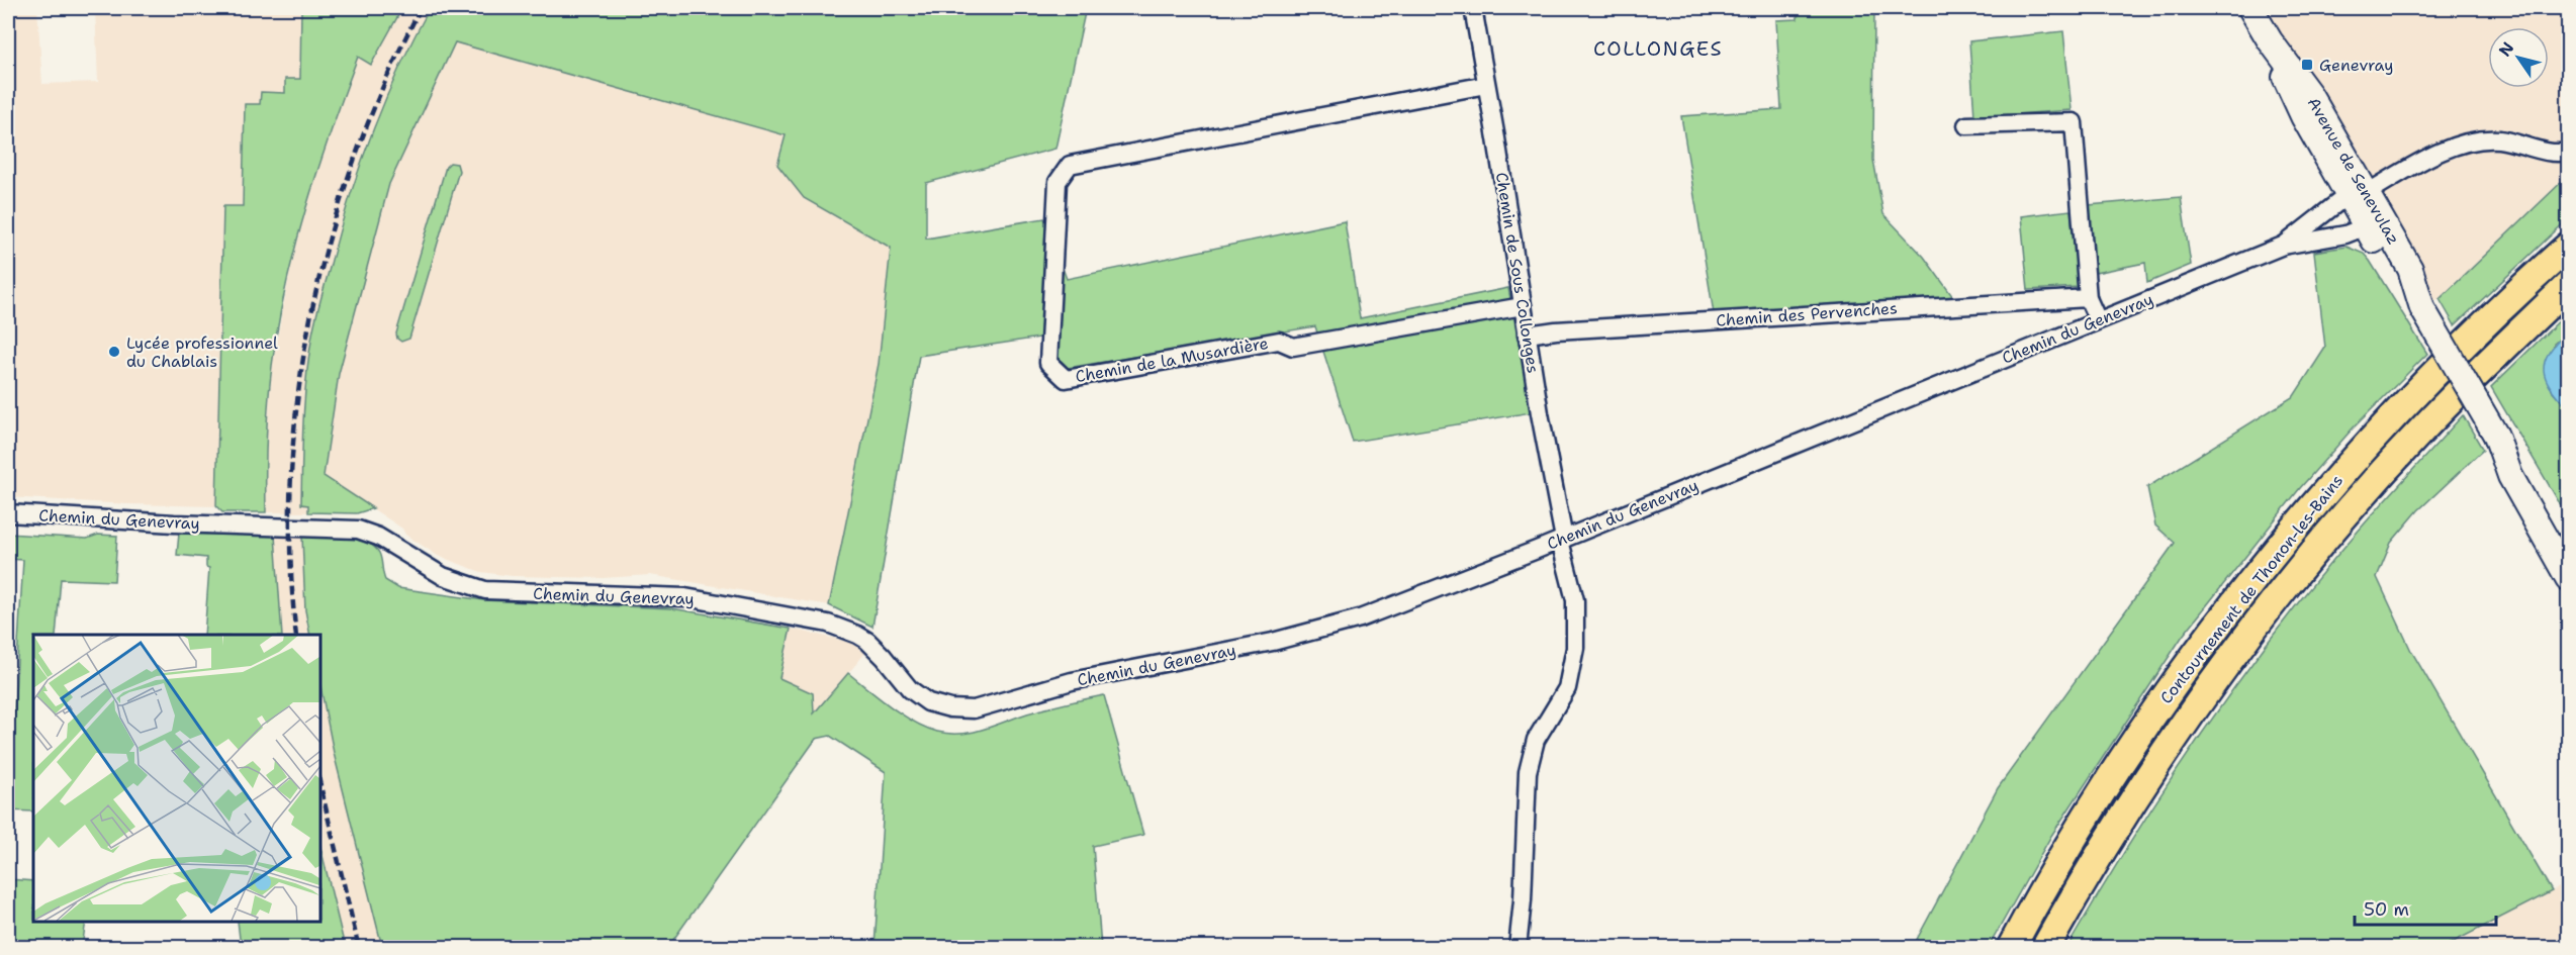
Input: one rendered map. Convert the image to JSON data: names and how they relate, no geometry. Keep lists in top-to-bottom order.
{
  "streets": {
    "highway": ["Contournement de Thonon-les-Bains"],
    "main road": ["Avenue de Senevulaz"],
    "street": [
      "Chemin de Sous Collonges",
      "Chemin des Pervenches",
      "Chemin du Genevray",
      "Chemin de la Musardière"
    ]
  },
  "crossings": [
    ["Avenue de Senevulaz", "Chemin du Genevray"],
    ["Chemin de Sous Collonges", "Chemin des Pervenches"],
    ["Chemin de Sous Collonges", "Chemin du Genevray"],
    ["Chemin de Sous Collonges", "Chemin de la Musardière"]
  ],
  "districts": ["COLLONGES"],
  "places": {
    "transit": ["Genevray"],
    "other": ["Lycée professionnel du Chablais"]
  },
  "scale_bar": "50 m",
  "north": "top left"
}
